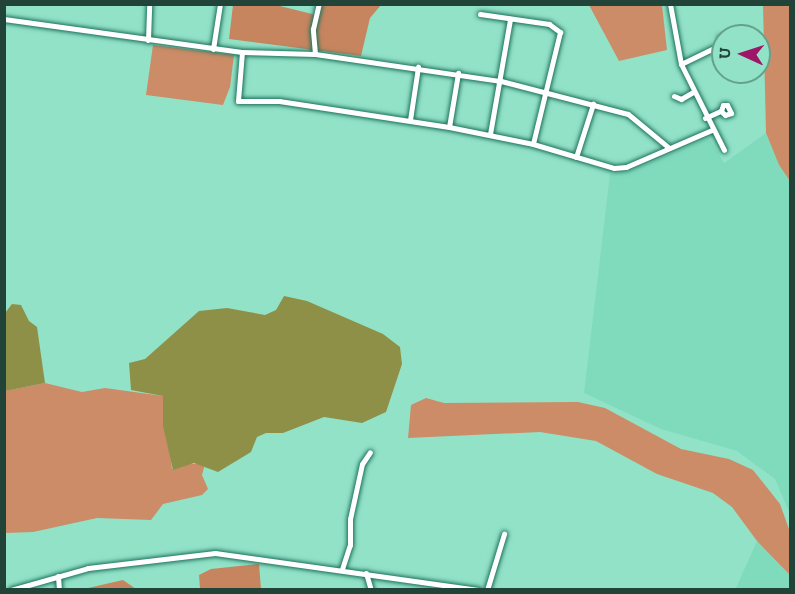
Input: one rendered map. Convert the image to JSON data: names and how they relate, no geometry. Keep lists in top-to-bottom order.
{
  "north": "left"
}
